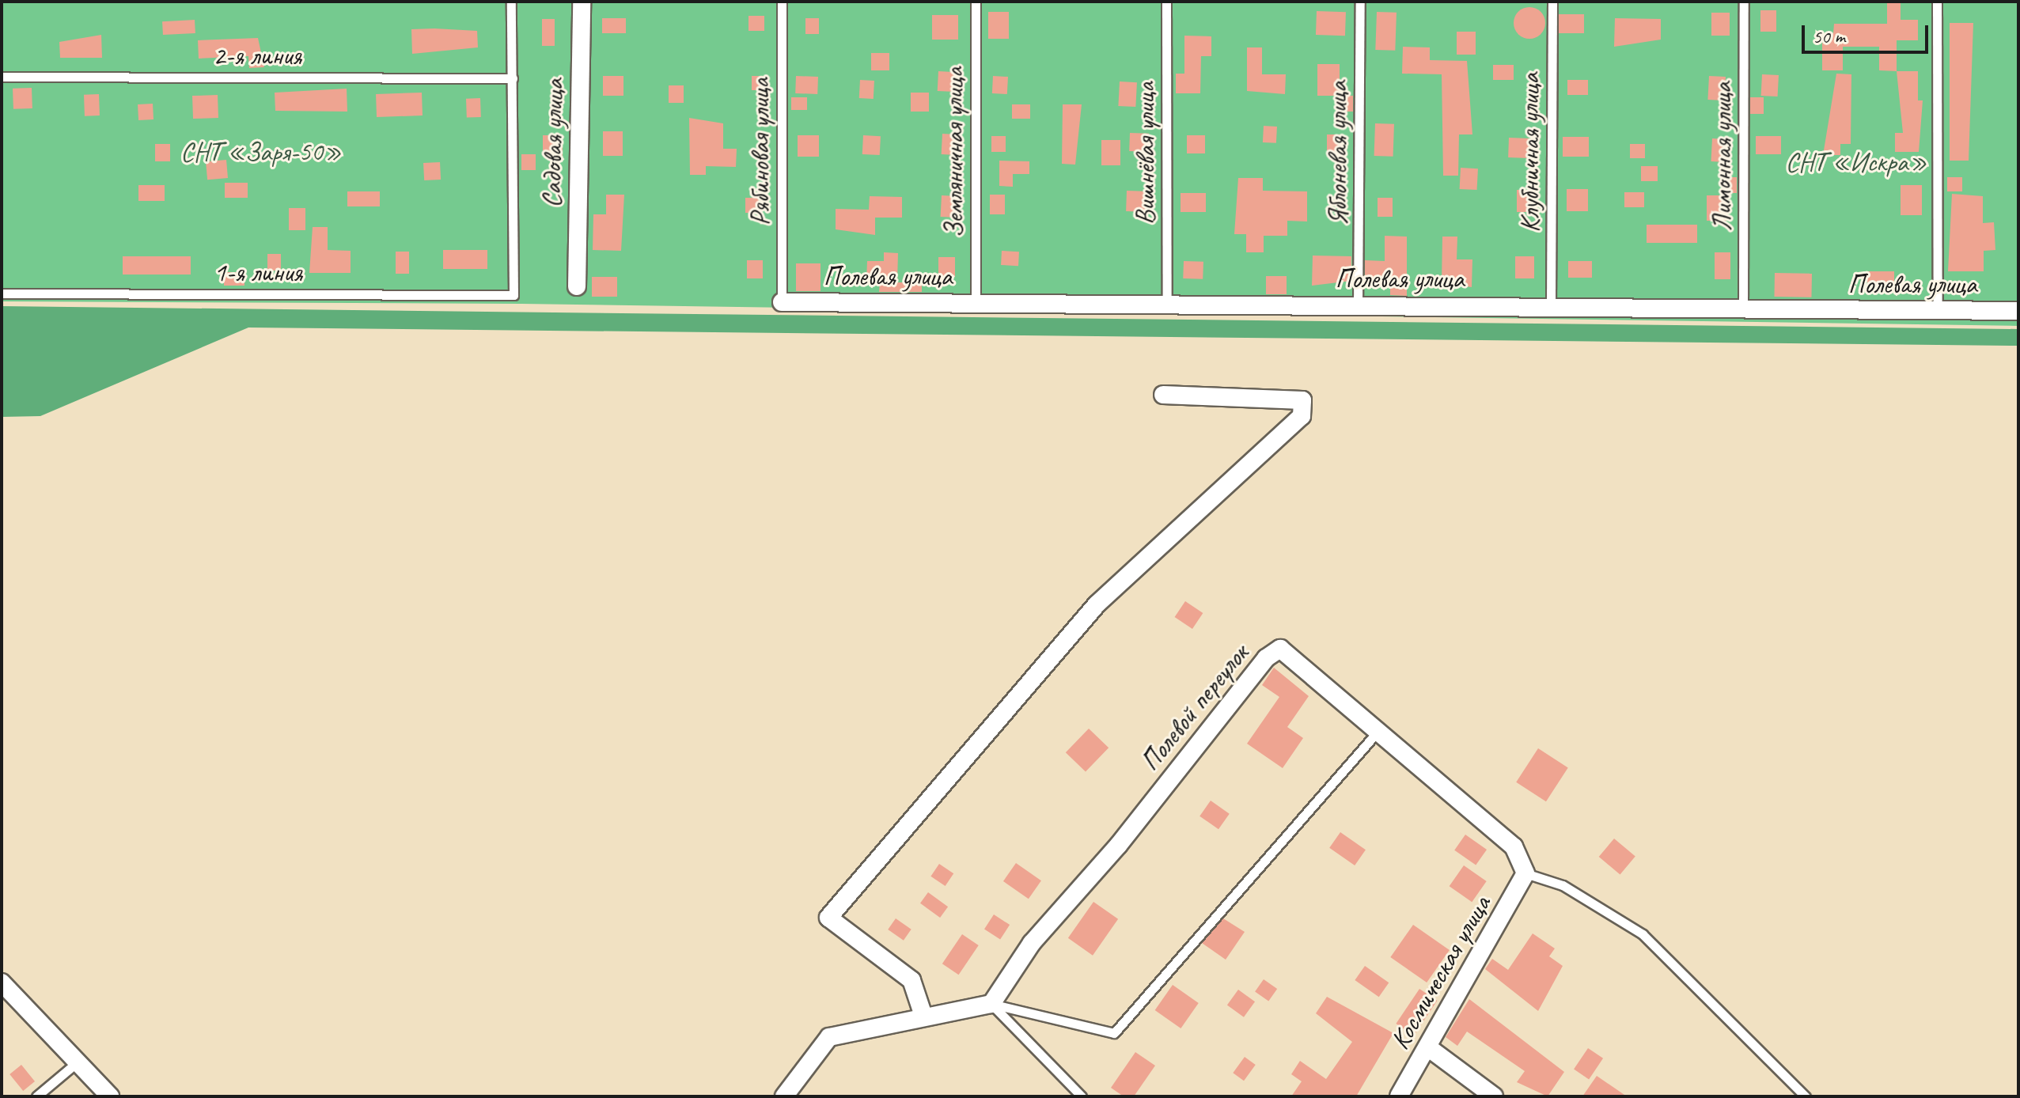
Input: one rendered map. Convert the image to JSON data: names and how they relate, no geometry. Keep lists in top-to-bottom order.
{
  "streets": {
    "street": [
      "Садовая улица",
      "Полевая улица",
      "Полевой переулок",
      "Космическая улица"
    ],
    "lane": [
      "2-я линия",
      "Рябиновая улица",
      "Земляничная улица",
      "Клубничная улица",
      "Вишнёвая улица",
      "Яблоневая улица",
      "Лимонная улица",
      "1-я линия"
    ]
  },
  "crossings": [
    ["2-я линия", "1-я линия"],
    ["Рябиновая улица", "Полевая улица"],
    ["Земляничная улица", "Полевая улица"],
    ["Клубничная улица", "Полевая улица"],
    ["Вишнёвая улица", "Полевая улица"],
    ["Яблоневая улица", "Полевая улица"],
    ["Лимонная улица", "Полевая улица"],
    ["Полевой переулок", "Космическая улица"]
  ],
  "parks": ["СНТ «Заря-50»", "СНТ «Искра»"],
  "scale_bar": "50 m"
}
